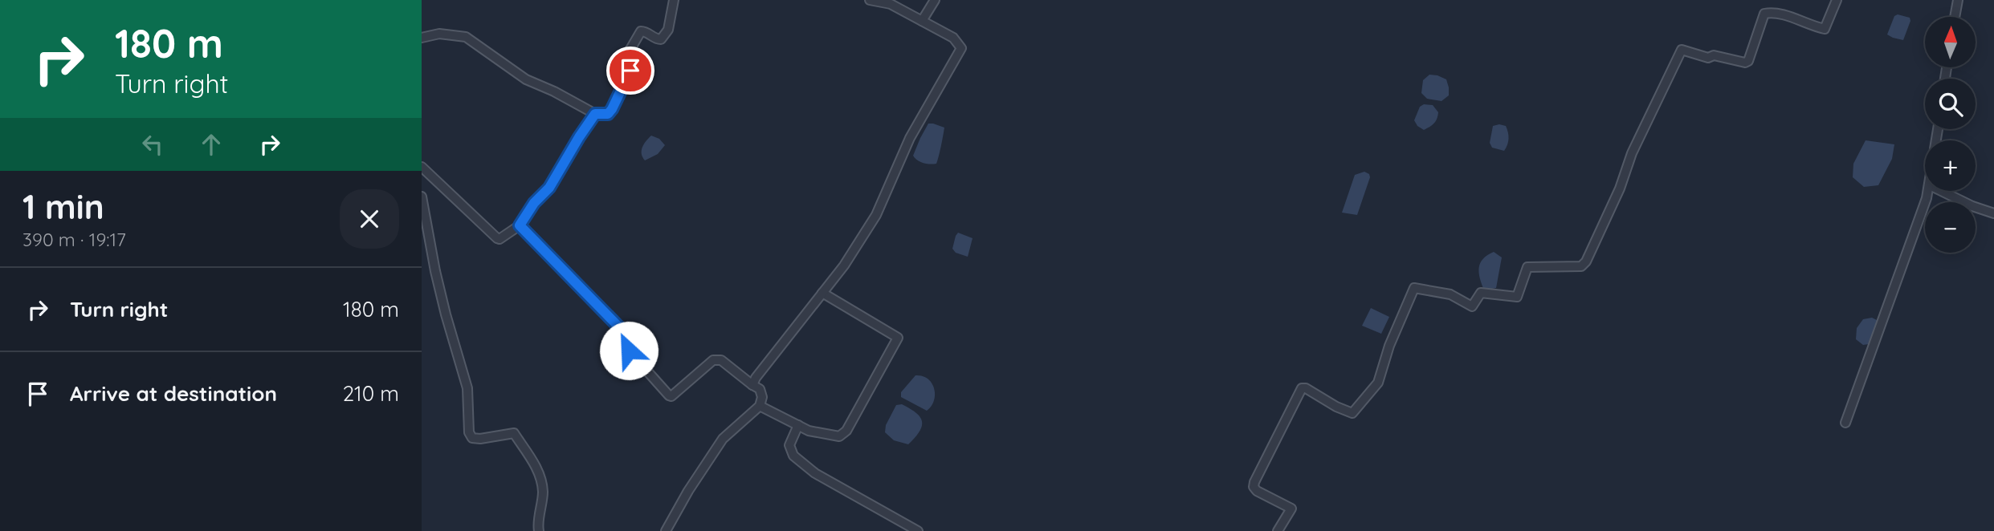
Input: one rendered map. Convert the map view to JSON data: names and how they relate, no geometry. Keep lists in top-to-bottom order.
{
  "north": "top",
  "page": {
    "turn": ["180 m", "Turn right"],
    "map_buttons": ["+", "−"],
    "heading": ["1 min", "390 m · 19:17"],
    "list": [
      {
        "name": "Turn right",
        "value": "180 m"
      },
      {
        "name": "Arrive at destination",
        "value": "210 m"
      }
    ]
  }
}
